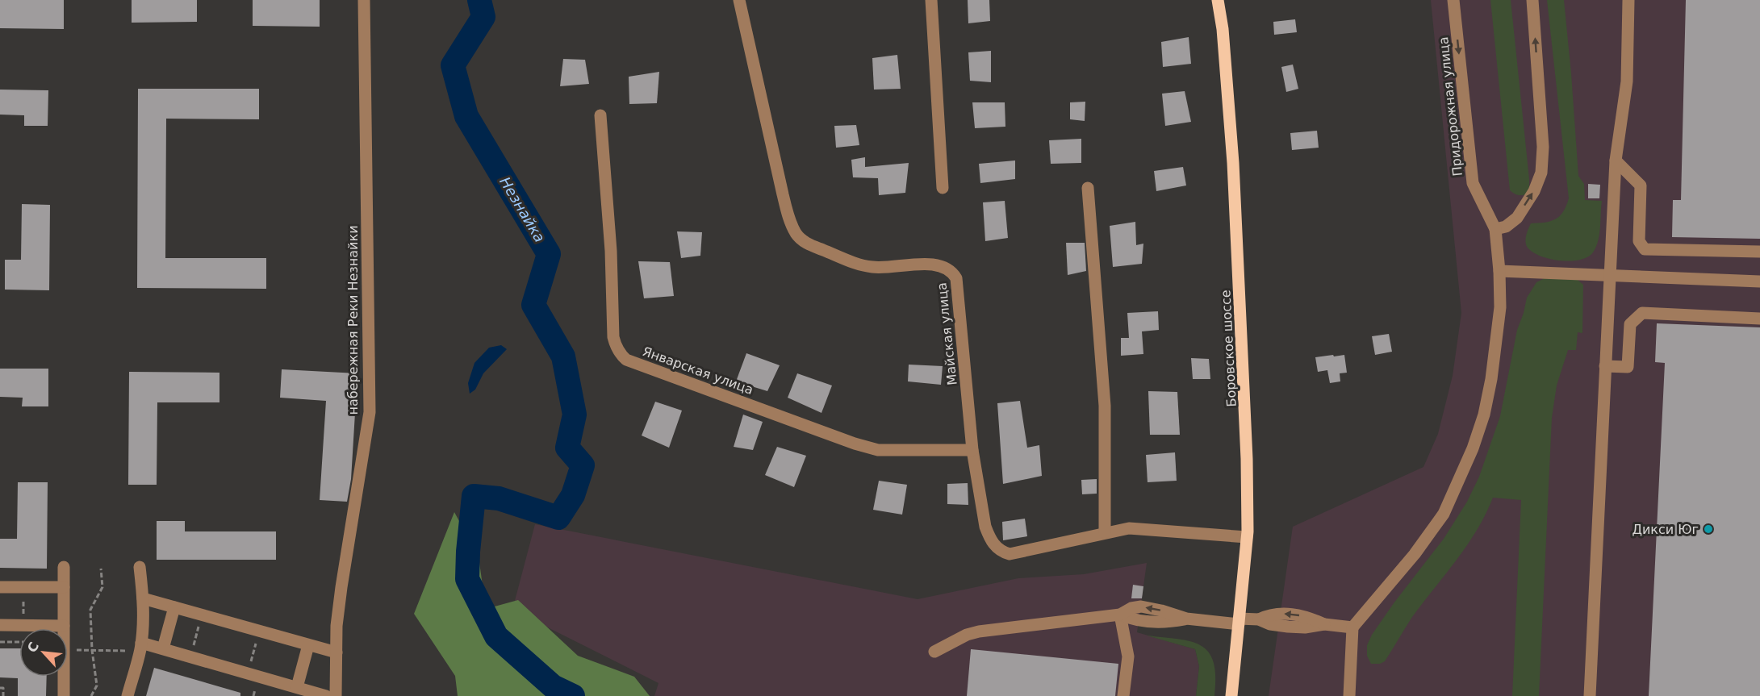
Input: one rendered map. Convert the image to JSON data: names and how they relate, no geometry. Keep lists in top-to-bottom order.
{
  "streets": {
    "main road": ["Боровское шоссе"],
    "street": [
      "Придорожная улица",
      "набережная Реки Незнайки",
      "Майская улица",
      "Январская улица"
    ]
  },
  "crossings": [
    ["Майская улица", "Январская улица"]
  ],
  "water": ["Незнайка"],
  "places": ["Дикси Юг"],
  "north": "top left"
}
